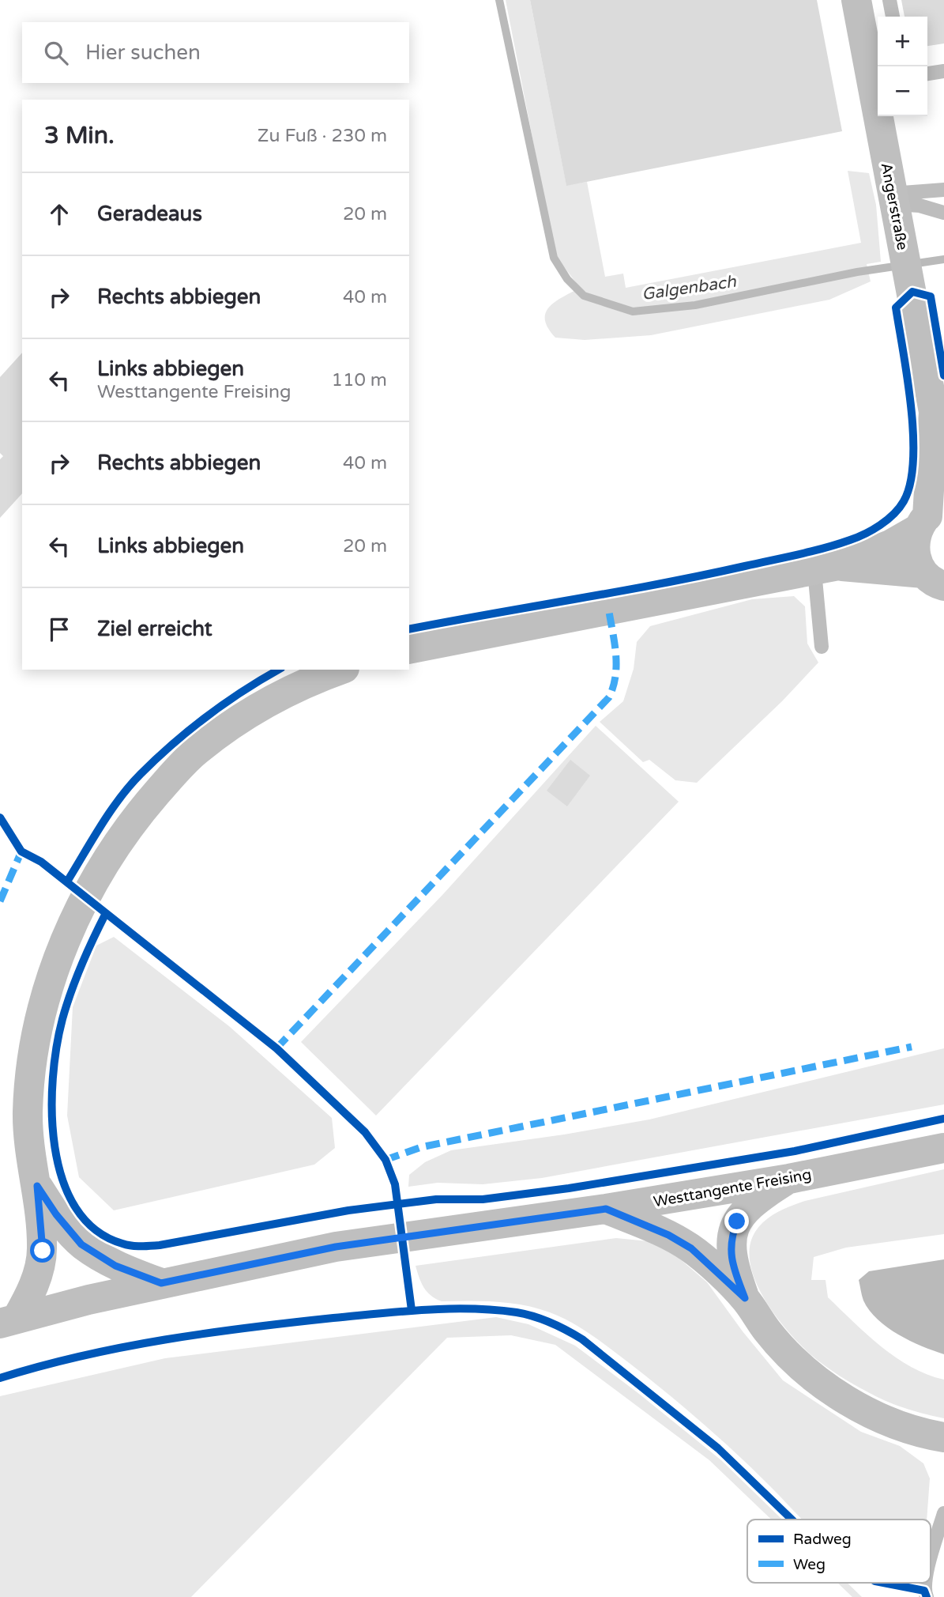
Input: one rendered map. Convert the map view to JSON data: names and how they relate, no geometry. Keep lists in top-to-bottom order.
{
  "streets": {
    "main road": ["Angerstraße", "Westtangente Freising"]
  },
  "water": ["Galgenbach"],
  "legend": ["Radweg", "Weg"],
  "page": {
    "map_buttons": ["+", "−"],
    "search": "Hier suchen",
    "heading": ["3 Min.", "Zu Fuß · 230 m"],
    "list": [
      ["Geradeaus", "20 m"],
      ["Rechts abbiegen", "40 m"],
      ["Links abbiegen", "Westtangente Freising", "110 m"],
      ["Rechts abbiegen", "40 m"],
      ["Links abbiegen", "20 m"],
      "Ziel erreicht"
    ]
  }
}
